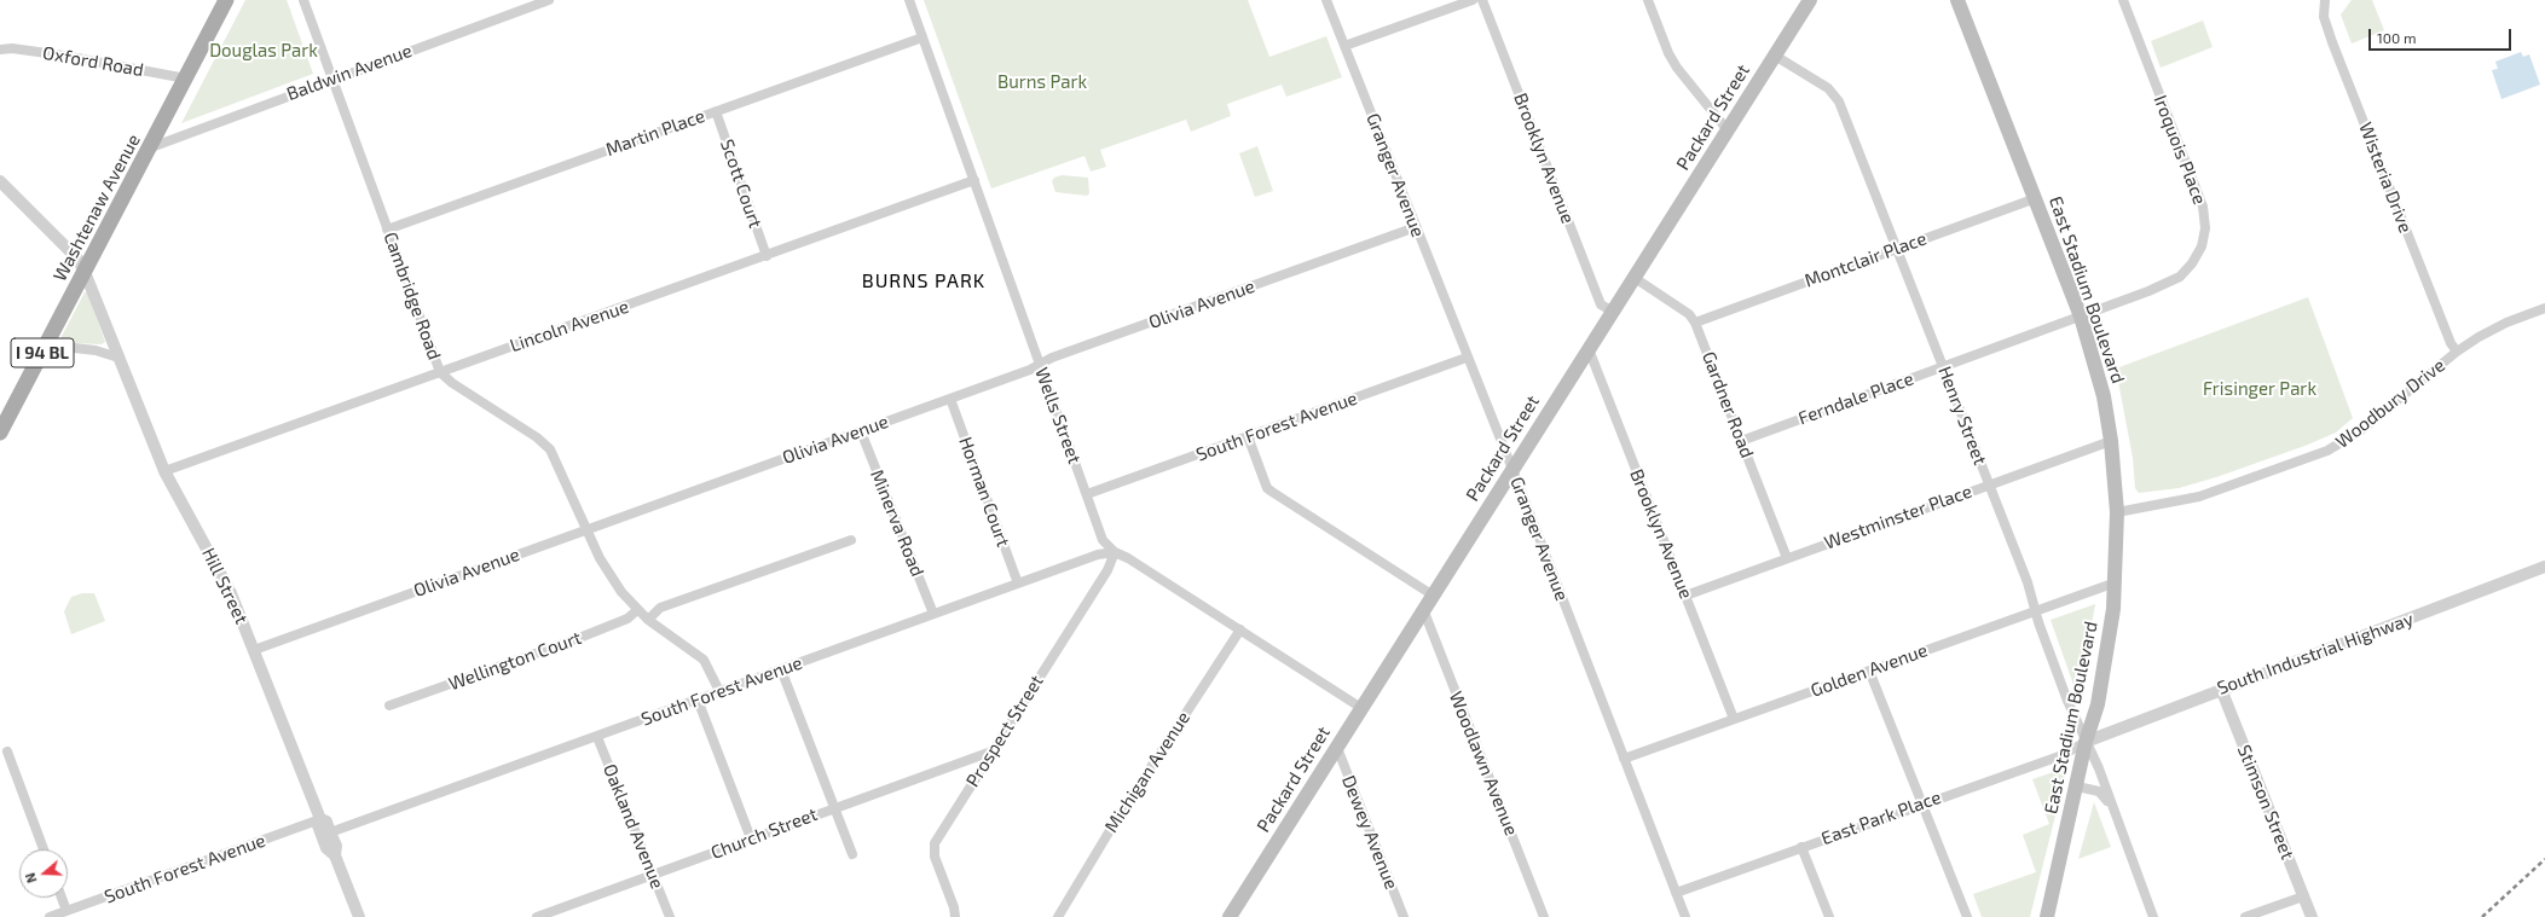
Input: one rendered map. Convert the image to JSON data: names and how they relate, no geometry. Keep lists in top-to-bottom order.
{
  "streets": {
    "main road": [
      "Packard Street",
      "Washtenaw Avenue",
      "East Stadium Boulevard",
      "I 94 BL"
    ],
    "street": [
      "Oxford Road",
      "Baldwin Avenue",
      "Martin Place",
      "Iroquois Place",
      "Brooklyn Avenue",
      "Granger Avenue",
      "Wisteria Drive",
      "Scott Court",
      "Montclair Place",
      "Cambridge Road",
      "Olivia Avenue",
      "Lincoln Avenue",
      "Ferndale Place",
      "Woodbury Drive",
      "Gardner Road",
      "Wells Street",
      "Henry Street",
      "South Forest Avenue",
      "Horman Court",
      "Westminster Place",
      "Minerva Road",
      "Hill Street",
      "South Industrial Highway",
      "Wellington Court",
      "Golden Avenue",
      "Prospect Street",
      "Woodlawn Avenue",
      "Michigan Avenue",
      "Stimson Street",
      "East Park Place",
      "Oakland Avenue",
      "Dewey Avenue",
      "Church Street"
    ]
  },
  "crossings": [
    ["Oxford Road", "Washtenaw Avenue"],
    ["Baldwin Avenue", "Washtenaw Avenue"],
    ["Baldwin Avenue", "Cambridge Road"],
    ["Packard Street", "Brooklyn Avenue"],
    ["Packard Street", "Granger Avenue"],
    ["Packard Street", "Gardner Road"],
    ["Packard Street", "Wells Street"],
    ["Packard Street", "Henry Street"],
    ["Packard Street", "Woodlawn Avenue"],
    ["Packard Street", "Dewey Avenue"],
    ["Martin Place", "Scott Court"],
    ["Martin Place", "Cambridge Road"],
    ["Martin Place", "Wells Street"],
    ["Iroquois Place", "East Stadium Boulevard"],
    ["Iroquois Place", "Ferndale Place"],
    ["Brooklyn Avenue", "Westminster Place"],
    ["Brooklyn Avenue", "Golden Avenue"],
    ["Granger Avenue", "Olivia Avenue"],
    ["Granger Avenue", "South Forest Avenue"],
    ["Granger Avenue", "Golden Avenue"],
    ["Granger Avenue", "East Park Place"],
    ["Wisteria Drive", "Woodbury Drive"],
    ["Scott Court", "Lincoln Avenue"],
    ["Washtenaw Avenue", "Hill Street"],
    ["Montclair Place", "East Stadium Boulevard"],
    ["Montclair Place", "Gardner Road"],
    ["Montclair Place", "Henry Street"],
    ["East Stadium Boulevard", "Ferndale Place"],
    ["East Stadium Boulevard", "Woodbury Drive"],
    ["East Stadium Boulevard", "Henry Street"],
    ["East Stadium Boulevard", "Westminster Place"],
    ["East Stadium Boulevard", "South Industrial Highway"],
    ["East Stadium Boulevard", "Golden Avenue"],
    ["East Stadium Boulevard", "East Park Place"],
    ["Cambridge Road", "Olivia Avenue"],
    ["Cambridge Road", "Lincoln Avenue"],
    ["Cambridge Road", "South Forest Avenue"],
    ["Cambridge Road", "Wellington Court"],
    ["Olivia Avenue", "Wells Street"],
    ["Olivia Avenue", "Horman Court"],
    ["Olivia Avenue", "Minerva Road"],
    ["Olivia Avenue", "Hill Street"],
    ["Lincoln Avenue", "Wells Street"],
    ["Lincoln Avenue", "Hill Street"],
    ["Ferndale Place", "Gardner Road"],
    ["Ferndale Place", "Henry Street"],
    ["Gardner Road", "Westminster Place"],
    ["Wells Street", "South Forest Avenue"],
    ["Wells Street", "Prospect Street"],
    ["Wells Street", "Michigan Avenue"],
    ["Henry Street", "Westminster Place"],
    ["Henry Street", "South Industrial Highway"],
    ["Henry Street", "Golden Avenue"],
    ["Henry Street", "East Park Place"],
    ["South Forest Avenue", "Horman Court"],
    ["South Forest Avenue", "Minerva Road"],
    ["South Forest Avenue", "Hill Street"],
    ["South Forest Avenue", "Prospect Street"],
    ["South Forest Avenue", "Oakland Avenue"],
    ["South Industrial Highway", "Stimson Street"],
    ["South Industrial Highway", "East Park Place"],
    ["Prospect Street", "Church Street"],
    ["Oakland Avenue", "Church Street"]
  ],
  "districts": ["BURNS PARK"],
  "parks": ["Douglas Park", "Burns Park", "Frisinger Park"],
  "scale_bar": "100 m",
  "north": "left"
}
